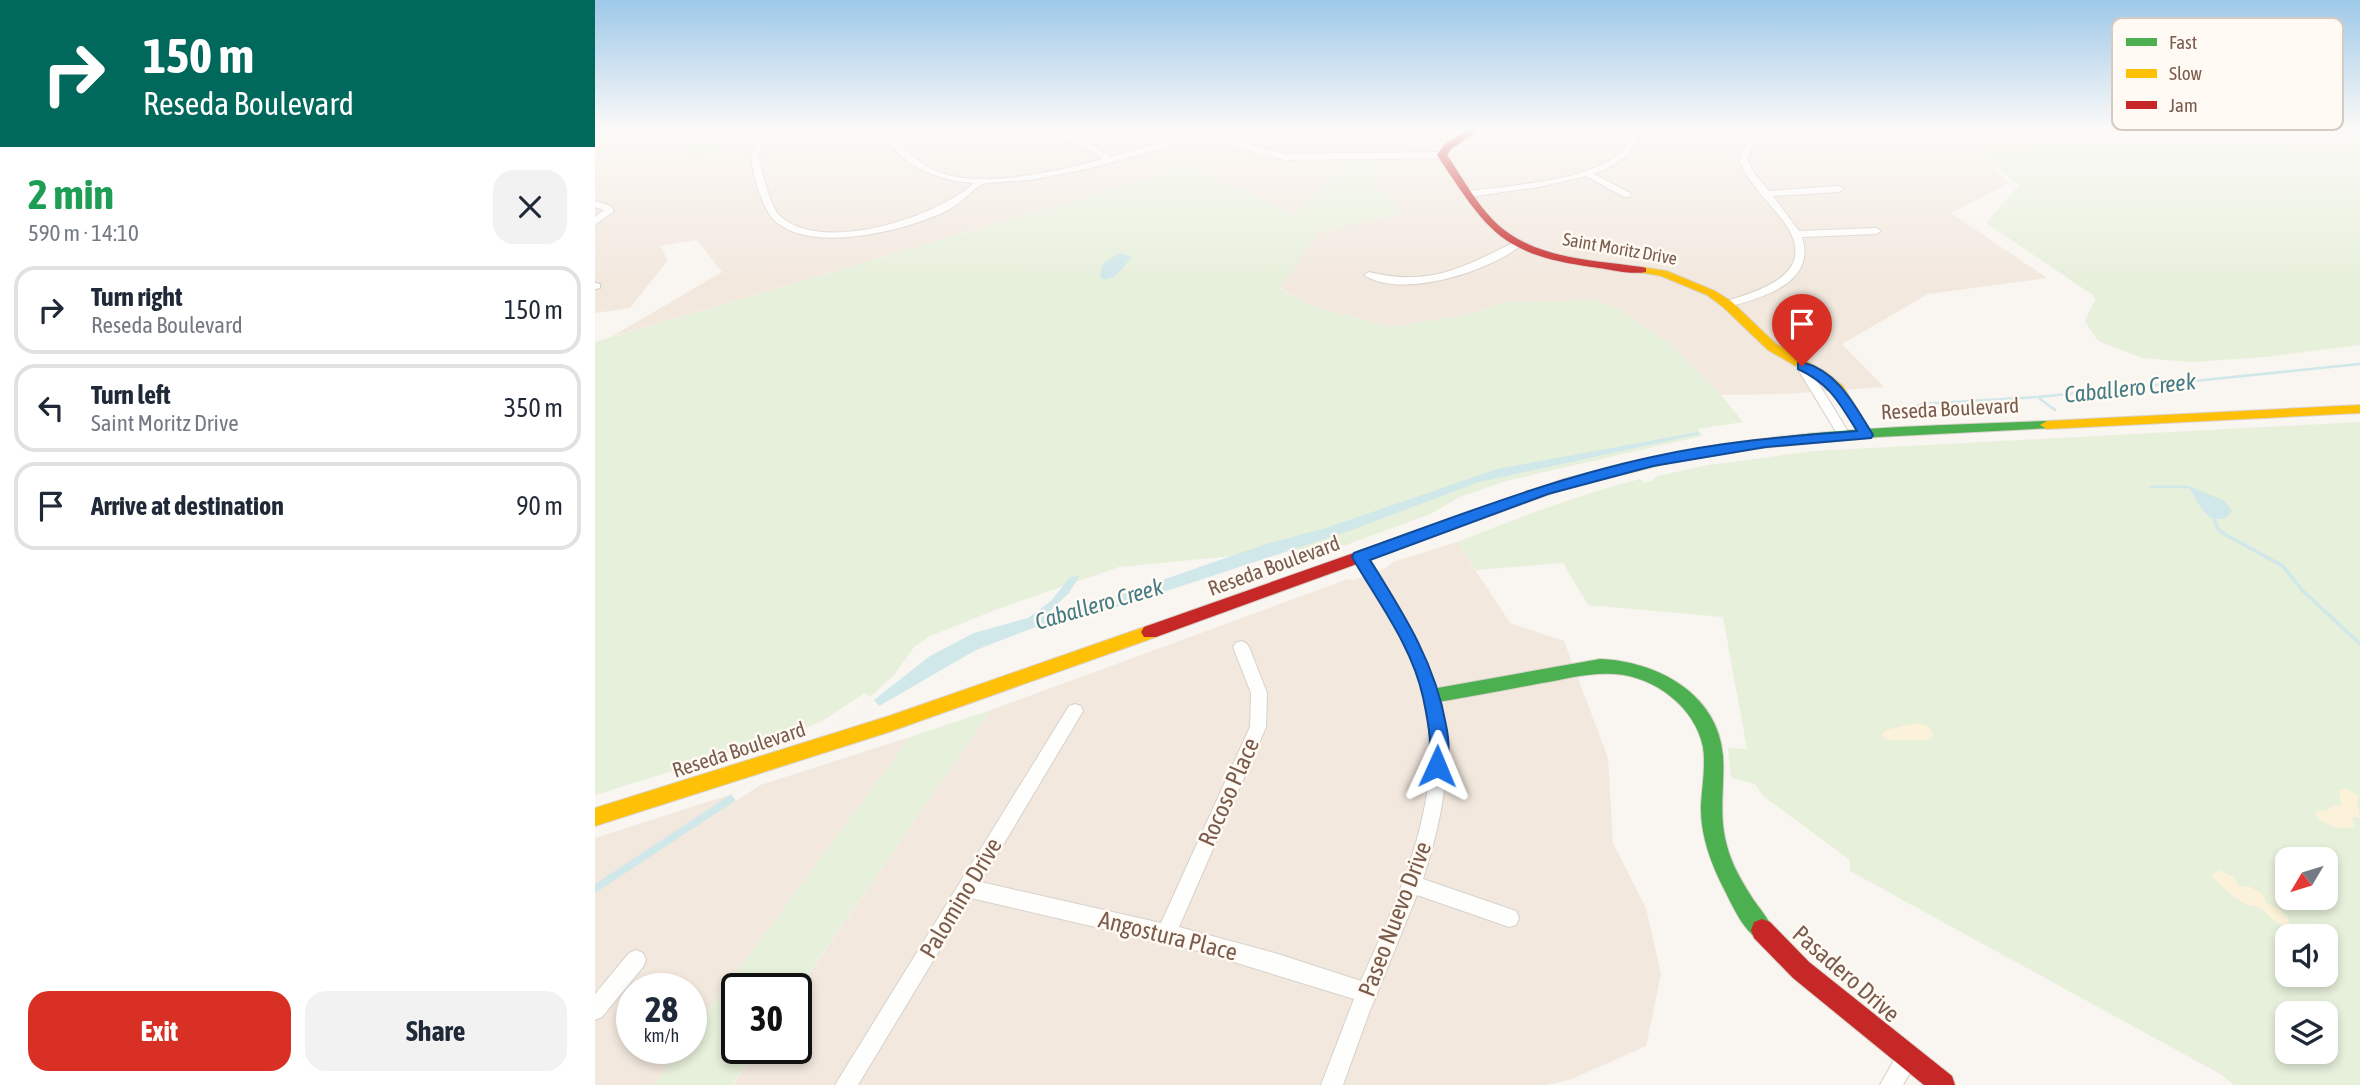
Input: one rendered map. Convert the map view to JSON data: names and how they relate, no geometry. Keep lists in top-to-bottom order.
{
  "streets": {
    "main road": ["Saint Moritz Drive", "Reseda Boulevard", "Pasadero Drive"],
    "street": [
      "Rocoso Place",
      "Palomino Drive",
      "Paseo Nuevo Drive",
      "Angostura Place"
    ]
  },
  "crossings": [
    ["Saint Moritz Drive", "Reseda Boulevard"],
    ["Reseda Boulevard", "Paseo Nuevo Drive"],
    ["Rocoso Place", "Angostura Place"],
    ["Palomino Drive", "Angostura Place"],
    ["Paseo Nuevo Drive", "Angostura Place"],
    ["Paseo Nuevo Drive", "Pasadero Drive"]
  ],
  "water": ["Caballero Creek"],
  "legend": ["Fast", "Slow", "Jam"],
  "north": "bottom left",
  "page": {
    "turn": ["150 m", "Reseda Boulevard"],
    "heading": ["2 min", "590 m · 14:10"],
    "list": [
      {
        "name": "Turn right",
        "note": "Reseda Boulevard",
        "value": "150 m"
      },
      {
        "name": "Turn left",
        "note": "Saint Moritz Drive",
        "value": "350 m"
      },
      {
        "name": "Arrive at destination",
        "value": "90 m"
      }
    ],
    "speed": "28 km/h",
    "limit": "30",
    "buttons": ["Exit", "Share"]
  }
}
